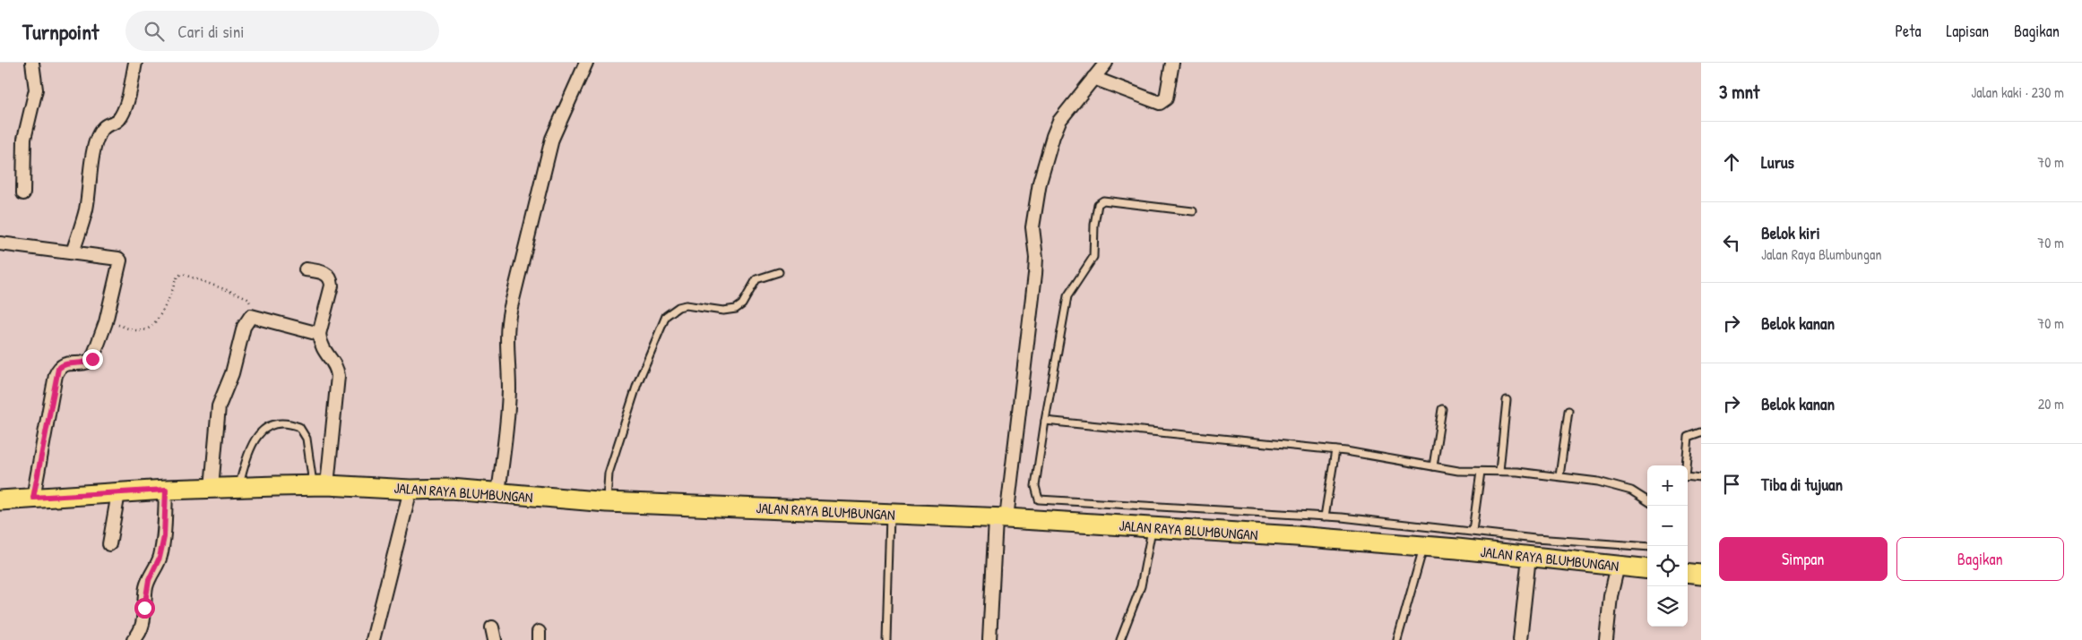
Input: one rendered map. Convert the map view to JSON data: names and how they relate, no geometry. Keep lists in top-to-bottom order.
{
  "streets": {
    "main road": ["JALAN RAYA BLUMBUNGAN"]
  },
  "page": {
    "header": "Turnpoint",
    "search": "Cari di sini",
    "nav": ["Peta", "Lapisan", "Bagikan"],
    "heading": ["3 mnt", "Jalan kaki · 230 m"],
    "list": [
      ["Lurus", "70 m"],
      ["Belok kiri", "Jalan Raya Blumbungan", "70 m"],
      ["Belok kanan", "70 m"],
      ["Belok kanan", "20 m"],
      "Tiba di tujuan"
    ],
    "map_buttons": ["+", "−"],
    "buttons": ["Simpan", "Bagikan"]
  }
}
